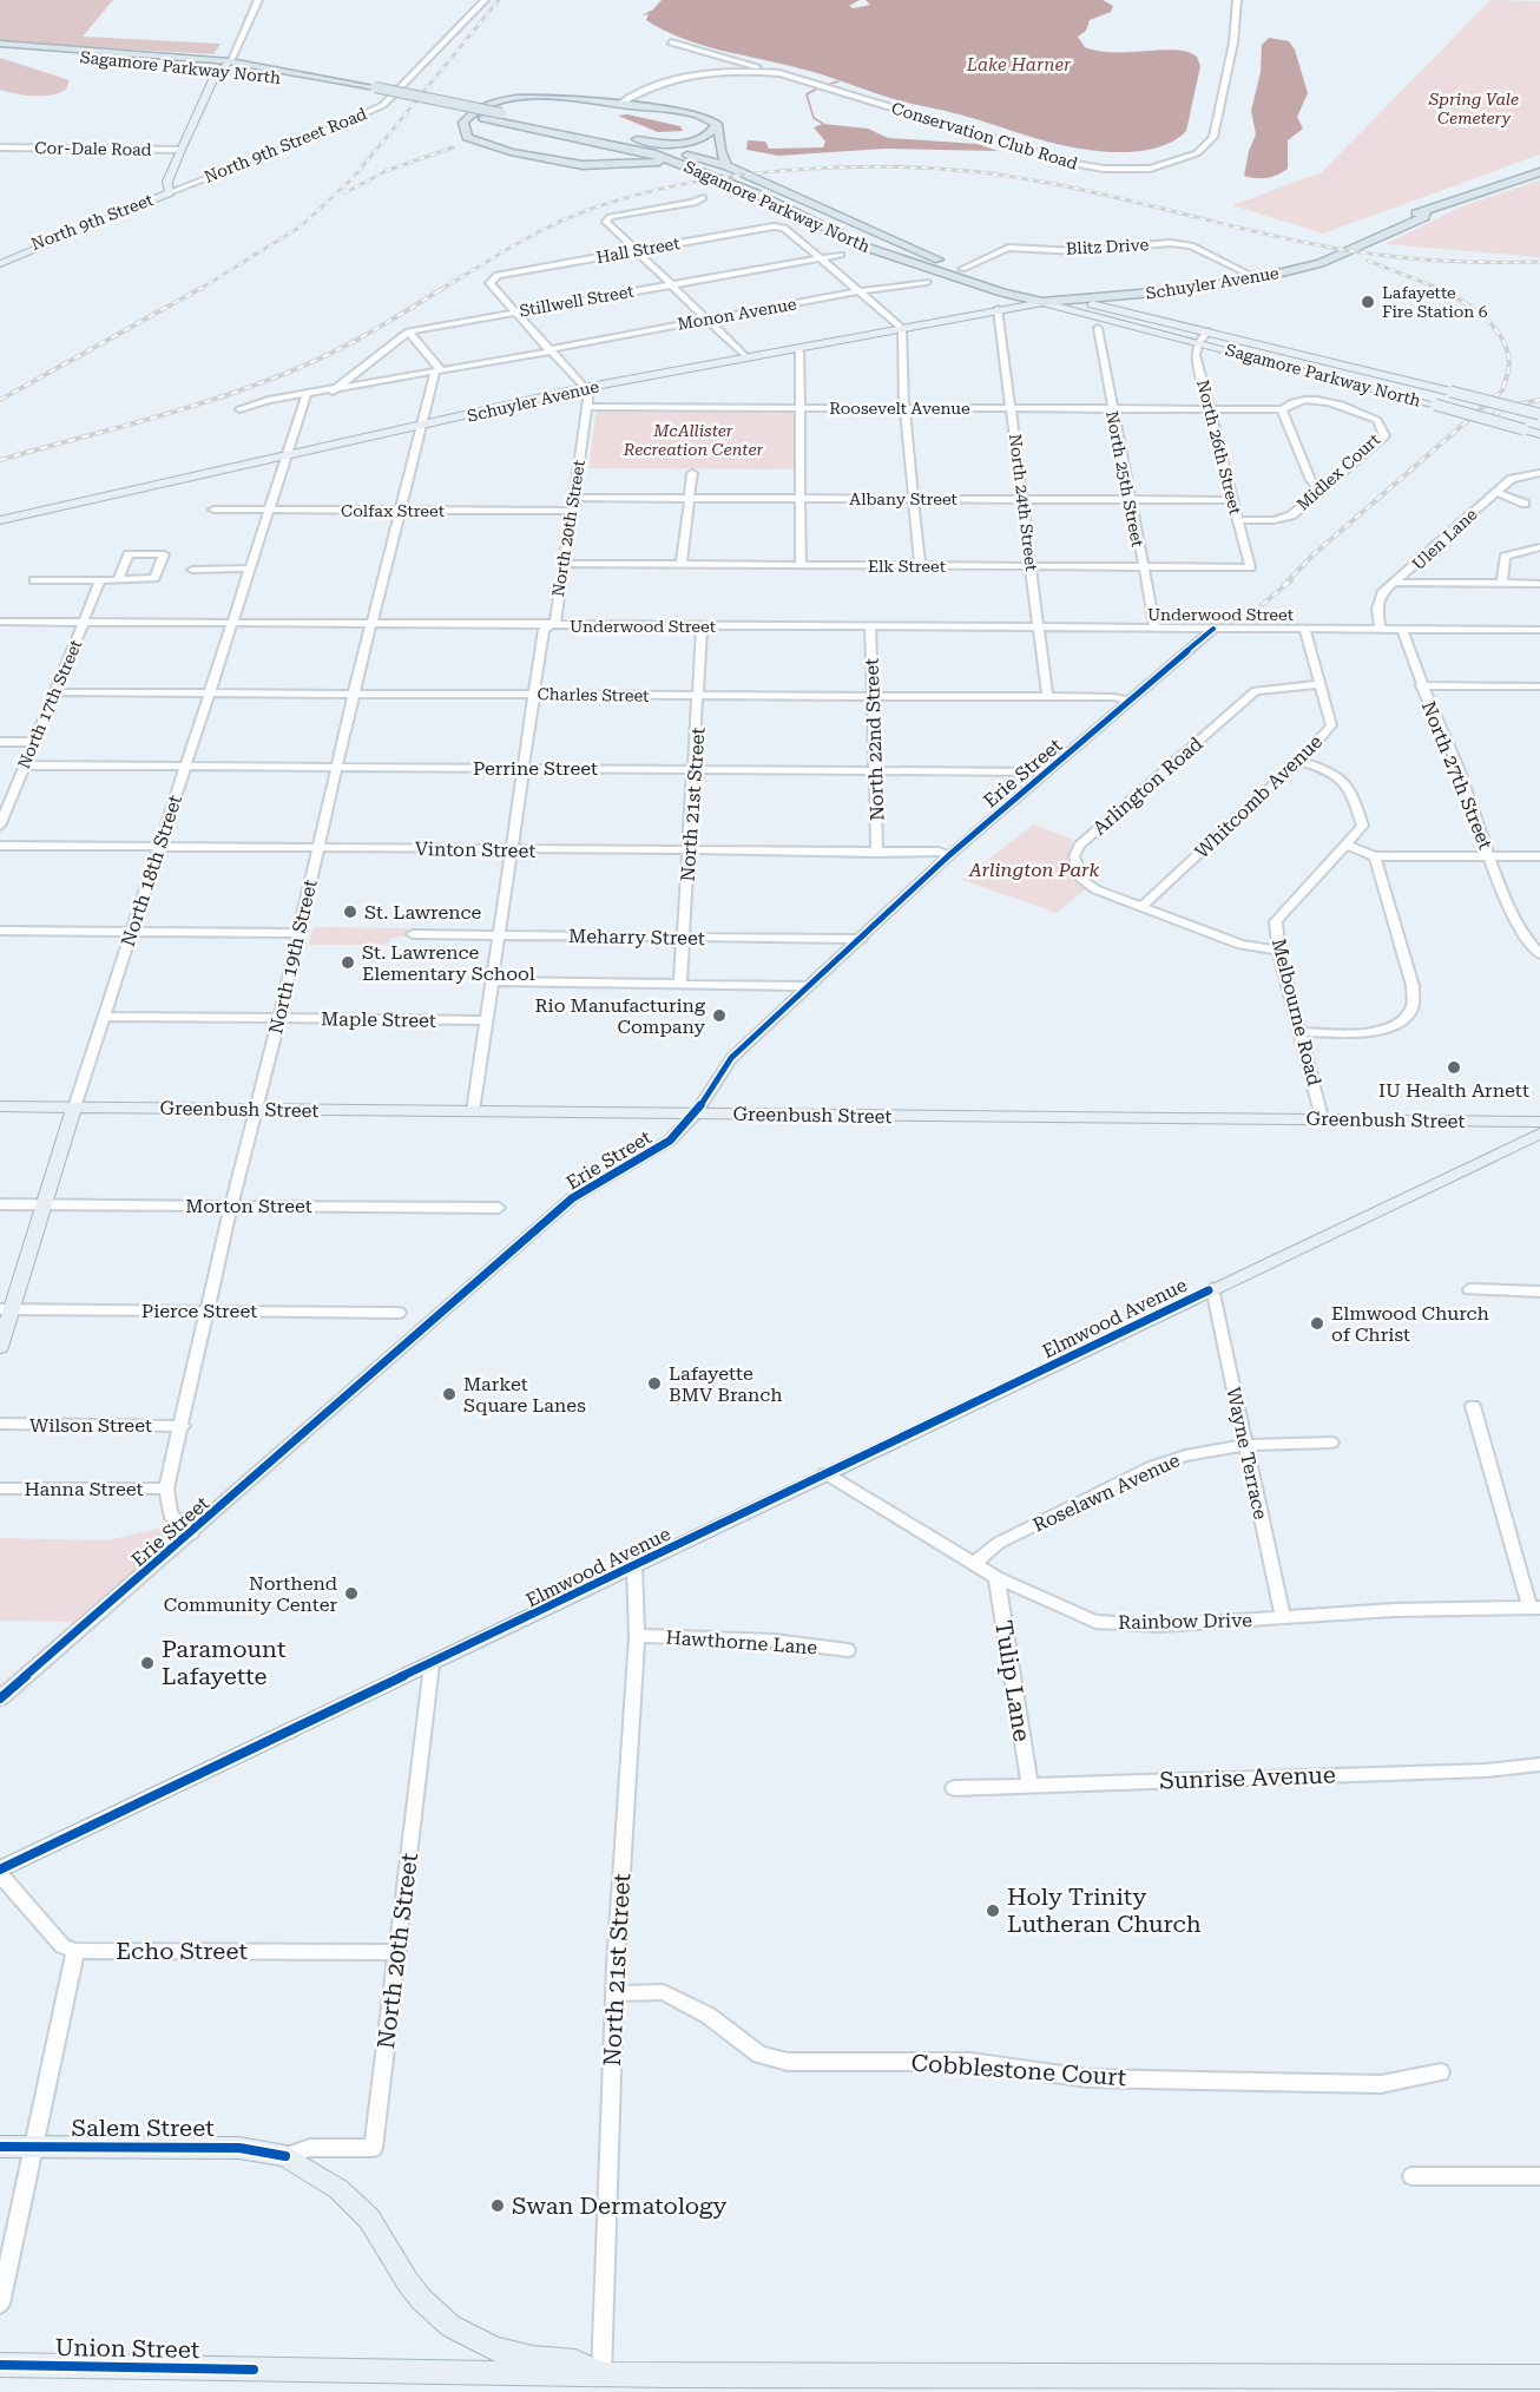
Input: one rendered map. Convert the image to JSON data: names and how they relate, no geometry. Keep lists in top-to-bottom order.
{
  "streets": {
    "highway": ["Sagamore Parkway North", "Schuyler Avenue"],
    "main road": [
      "North 9th Street",
      "North 18th Street",
      "Greenbush Street",
      "Elmwood Avenue",
      "Salem Street",
      "Union Street"
    ],
    "street": [
      "Conservation Club Road",
      "North 9th Street Road",
      "Cor-Dale Road",
      "Blitz Drive",
      "Hall Street",
      "Stillwell Street",
      "Monon Avenue",
      "Roosevelt Avenue",
      "North 26th Street",
      "Midlex Court",
      "North 25th Street",
      "Albany Street",
      "North 24th Street",
      "Colfax Street",
      "North 20th Street",
      "Ulen Lane",
      "Elk Street",
      "Underwood Street",
      "Charles Street",
      "North 17th Street",
      "North 22nd Street",
      "Perrine Street",
      "Erie Street",
      "North 27th Street",
      "Arlington Road",
      "Whitcomb Avenue",
      "North 21st Street",
      "Vinton Street",
      "Meharry Street",
      "North 19th Street",
      "Melbourne Road",
      "Maple Street",
      "Morton Street",
      "Pierce Street",
      "Wilson Street",
      "Wayne Terrace",
      "Hanna Street",
      "Roselawn Avenue",
      "Rainbow Drive",
      "Hawthorne Lane",
      "Tulip Lane",
      "Sunrise Avenue",
      "Echo Street",
      "Cobblestone Court"
    ]
  },
  "crossings": [
    ["Sagamore Parkway North", "Blitz Drive"],
    ["Sagamore Parkway North", "Schuyler Avenue"],
    ["Sagamore Parkway North", "North 26th Street"],
    ["North 9th Street Road", "North 9th Street"],
    ["Blitz Drive", "Schuyler Avenue"],
    ["Hall Street", "Stillwell Street"],
    ["Schuyler Avenue", "North 24th Street"],
    ["Schuyler Avenue", "North 20th Street"],
    ["Schuyler Avenue", "North 18th Street"],
    ["Schuyler Avenue", "North 19th Street"],
    ["Stillwell Street", "Monon Avenue"],
    ["Monon Avenue", "North 18th Street"],
    ["Monon Avenue", "North 19th Street"],
    ["Roosevelt Avenue", "North 26th Street"],
    ["Roosevelt Avenue", "Midlex Court"],
    ["Roosevelt Avenue", "North 25th Street"],
    ["Roosevelt Avenue", "North 24th Street"],
    ["Roosevelt Avenue", "North 20th Street"],
    ["North 26th Street", "Midlex Court"],
    ["North 26th Street", "Albany Street"],
    ["North 26th Street", "Elk Street"],
    ["North 25th Street", "Albany Street"],
    ["North 25th Street", "Elk Street"],
    ["North 25th Street", "Underwood Street"],
    ["Albany Street", "North 24th Street"],
    ["Albany Street", "North 20th Street"],
    ["North 24th Street", "Elk Street"],
    ["North 24th Street", "Underwood Street"],
    ["North 24th Street", "Charles Street"],
    ["Colfax Street", "North 20th Street"],
    ["Colfax Street", "North 18th Street"],
    ["Colfax Street", "North 19th Street"],
    ["North 20th Street", "Elk Street"],
    ["North 20th Street", "Underwood Street"],
    ["North 20th Street", "Charles Street"],
    ["North 20th Street", "Perrine Street"],
    ["North 20th Street", "Vinton Street"],
    ["North 20th Street", "Meharry Street"],
    ["North 20th Street", "Maple Street"],
    ["North 20th Street", "Greenbush Street"],
    ["North 20th Street", "Elmwood Avenue"],
    ["North 20th Street", "Echo Street"],
    ["North 20th Street", "Salem Street"],
    ["Ulen Lane", "Underwood Street"],
    ["Underwood Street", "North 17th Street"],
    ["Underwood Street", "North 22nd Street"],
    ["Underwood Street", "Erie Street"],
    ["Underwood Street", "North 27th Street"],
    ["Underwood Street", "Whitcomb Avenue"],
    ["Underwood Street", "North 21st Street"],
    ["Underwood Street", "North 18th Street"],
    ["Underwood Street", "North 19th Street"],
    ["Charles Street", "North 17th Street"],
    ["Charles Street", "North 22nd Street"],
    ["Charles Street", "Erie Street"],
    ["Charles Street", "North 21st Street"],
    ["Charles Street", "North 18th Street"],
    ["Charles Street", "North 19th Street"],
    ["North 17th Street", "Perrine Street"],
    ["North 22nd Street", "Perrine Street"],
    ["North 22nd Street", "Vinton Street"],
    ["Perrine Street", "Erie Street"],
    ["Perrine Street", "North 21st Street"],
    ["Perrine Street", "North 18th Street"],
    ["Perrine Street", "North 19th Street"],
    ["Erie Street", "Vinton Street"],
    ["Erie Street", "Meharry Street"],
    ["Erie Street", "Greenbush Street"],
    ["Arlington Road", "Whitcomb Avenue"],
    ["Arlington Road", "Melbourne Road"],
    ["Whitcomb Avenue", "Melbourne Road"],
    ["North 21st Street", "Vinton Street"],
    ["North 21st Street", "Meharry Street"],
    ["North 21st Street", "Elmwood Avenue"],
    ["North 21st Street", "Hawthorne Lane"],
    ["North 21st Street", "Cobblestone Court"],
    ["North 21st Street", "Salem Street"],
    ["North 21st Street", "Union Street"],
    ["Vinton Street", "North 18th Street"],
    ["Vinton Street", "North 19th Street"],
    ["North 18th Street", "Maple Street"],
    ["North 18th Street", "Greenbush Street"],
    ["North 18th Street", "Morton Street"],
    ["North 18th Street", "Pierce Street"],
    ["North 19th Street", "Maple Street"],
    ["North 19th Street", "Greenbush Street"],
    ["North 19th Street", "Morton Street"],
    ["North 19th Street", "Pierce Street"],
    ["North 19th Street", "Wilson Street"],
    ["North 19th Street", "Hanna Street"],
    ["Melbourne Road", "Greenbush Street"],
    ["Elmwood Avenue", "Wayne Terrace"],
    ["Elmwood Avenue", "Rainbow Drive"],
    ["Wayne Terrace", "Roselawn Avenue"],
    ["Wayne Terrace", "Rainbow Drive"],
    ["Roselawn Avenue", "Rainbow Drive"],
    ["Rainbow Drive", "Tulip Lane"],
    ["Tulip Lane", "Sunrise Avenue"],
    ["Salem Street", "Union Street"]
  ],
  "water": ["Lake Harner"],
  "parks": ["Spring Vale Cemetery", "McAllister Recreation Center", "Arlington Park"],
  "places": [
    "Lafayette Fire Station 6",
    "St. Lawrence",
    "St. Lawrence Elementary School",
    "Rio Manufacturing Company",
    "IU Health Arnett",
    "Elmwood Church of Christ",
    "Lafayette BMV Branch",
    "Market Square Lanes",
    "Northend Community Center",
    "Paramount Lafayette",
    "Holy Trinity Lutheran Church",
    "Swan Dermatology"
  ]
}
